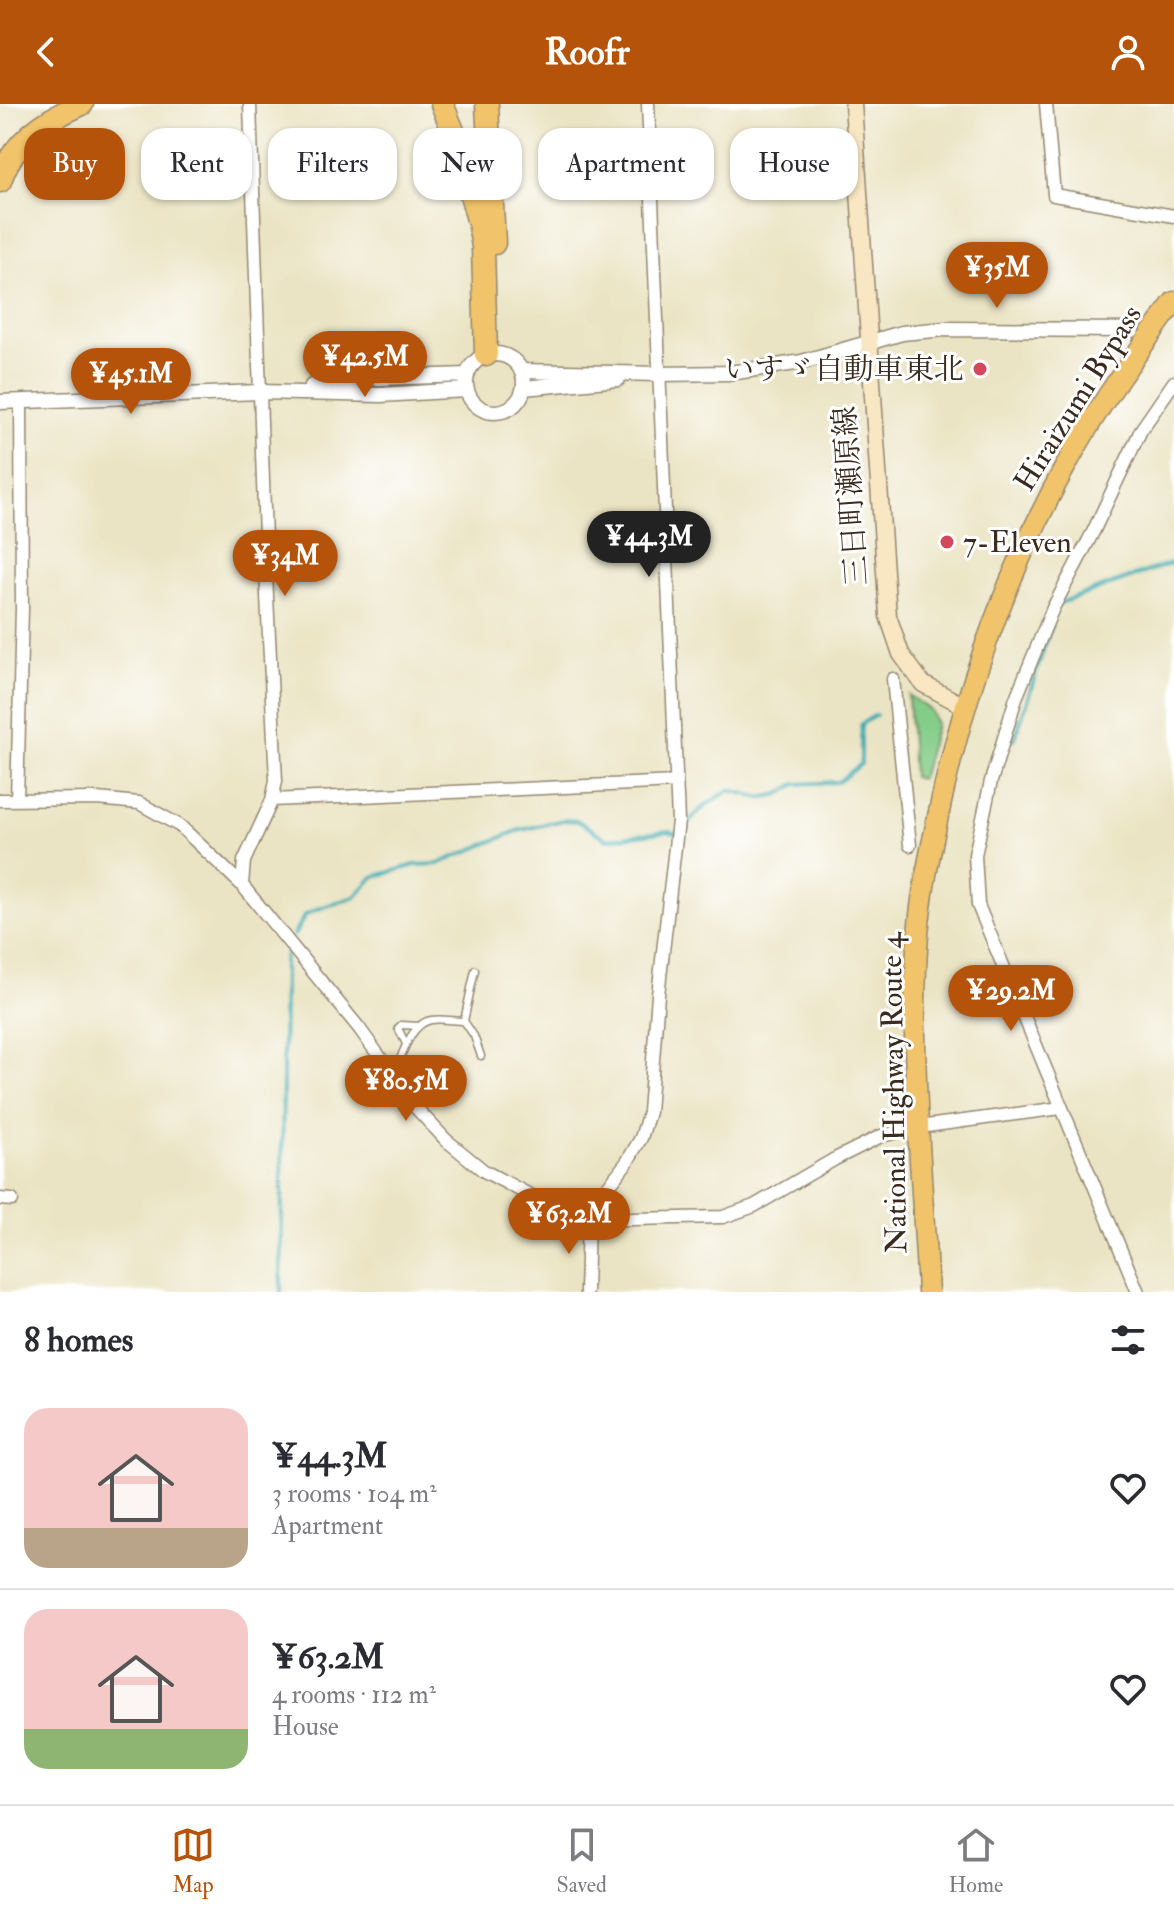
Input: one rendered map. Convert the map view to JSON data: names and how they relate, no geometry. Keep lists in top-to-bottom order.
{
  "streets": {
    "highway": ["Hiraizumi Bypass", "National Highway Route 4"],
    "main road": ["三日町瀬原線"]
  },
  "crossings": [
    ["Hiraizumi Bypass", "三日町瀬原線"],
    ["Hiraizumi Bypass", "National Highway Route 4"],
    ["三日町瀬原線", "National Highway Route 4"]
  ],
  "places": ["いすゞ自動車東北", "7-Eleven"],
  "page": {
    "header": "Roofr",
    "chip": [
      "Buy",
      "Rent",
      "Filters",
      "New",
      "Apartment",
      "House"
    ],
    "price": [
      "¥35M",
      "¥42.5M",
      "¥45.1M",
      "¥44.3M",
      "¥34M",
      "¥29.2M",
      "¥80.5M",
      "¥63.2M"
    ],
    "heading": "8 homes",
    "list": [
      {
        "name": "¥44.3M",
        "note": "3 rooms · 104 m² · Apartment"
      },
      {
        "name": "¥63.2M",
        "note": "4 rooms · 112 m² · House"
      }
    ],
    "tabs": ["Map", "Saved", "Home"]
  }
}
